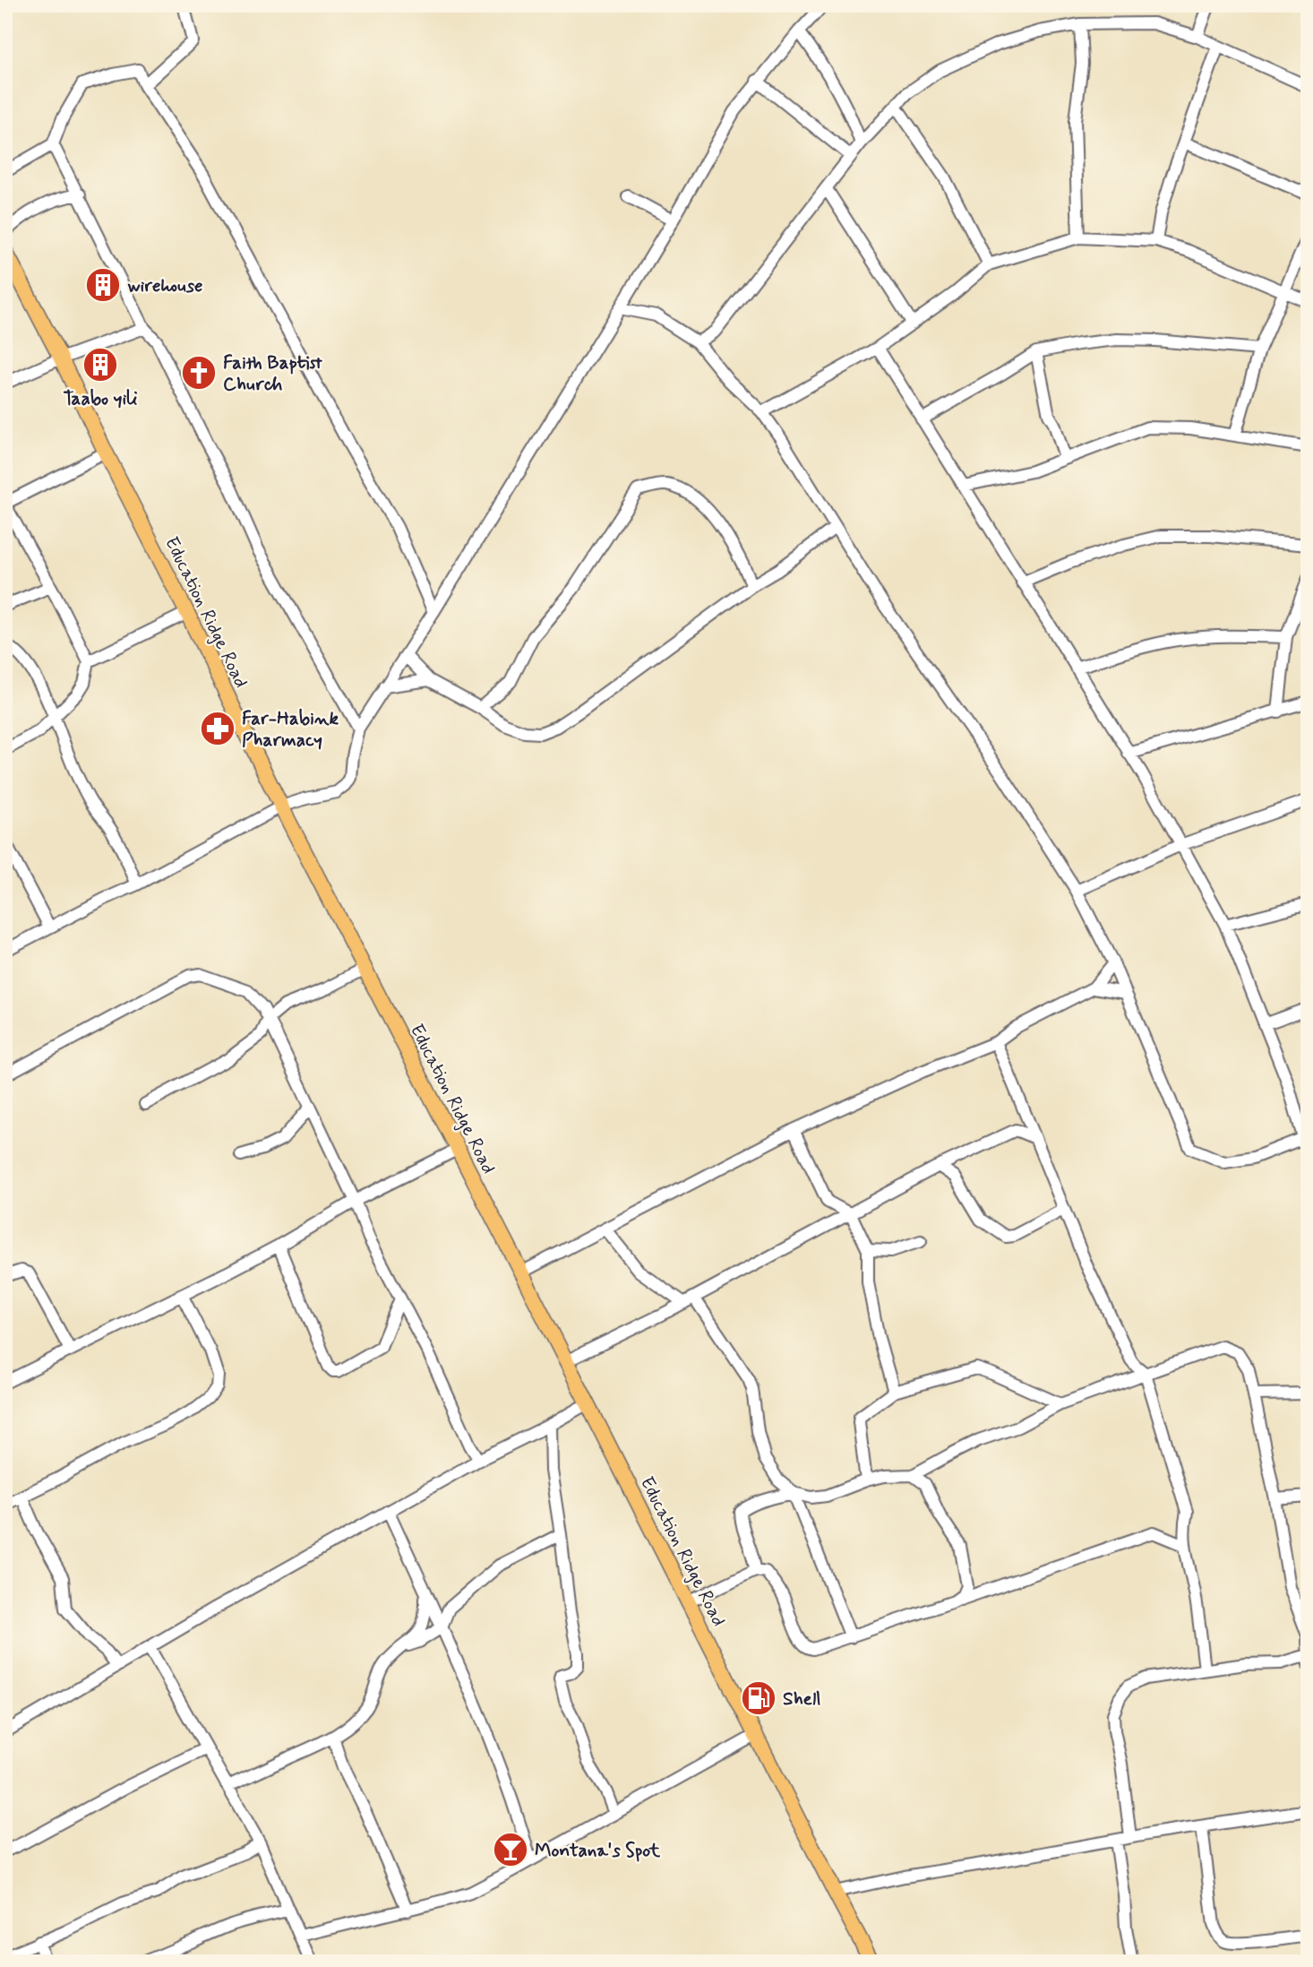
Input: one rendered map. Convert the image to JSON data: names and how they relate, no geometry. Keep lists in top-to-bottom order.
{
  "streets": {
    "main road": ["Education Ridge Road"]
  },
  "places": {
    "building": ["wirehouse", "Taabo yili"],
    "church": ["Faith Baptist Church"],
    "pharmacy": ["Far-Habink Pharmacy"],
    "fuel station": ["Shell"],
    "bar": ["Montana's Spot"]
  }
}
